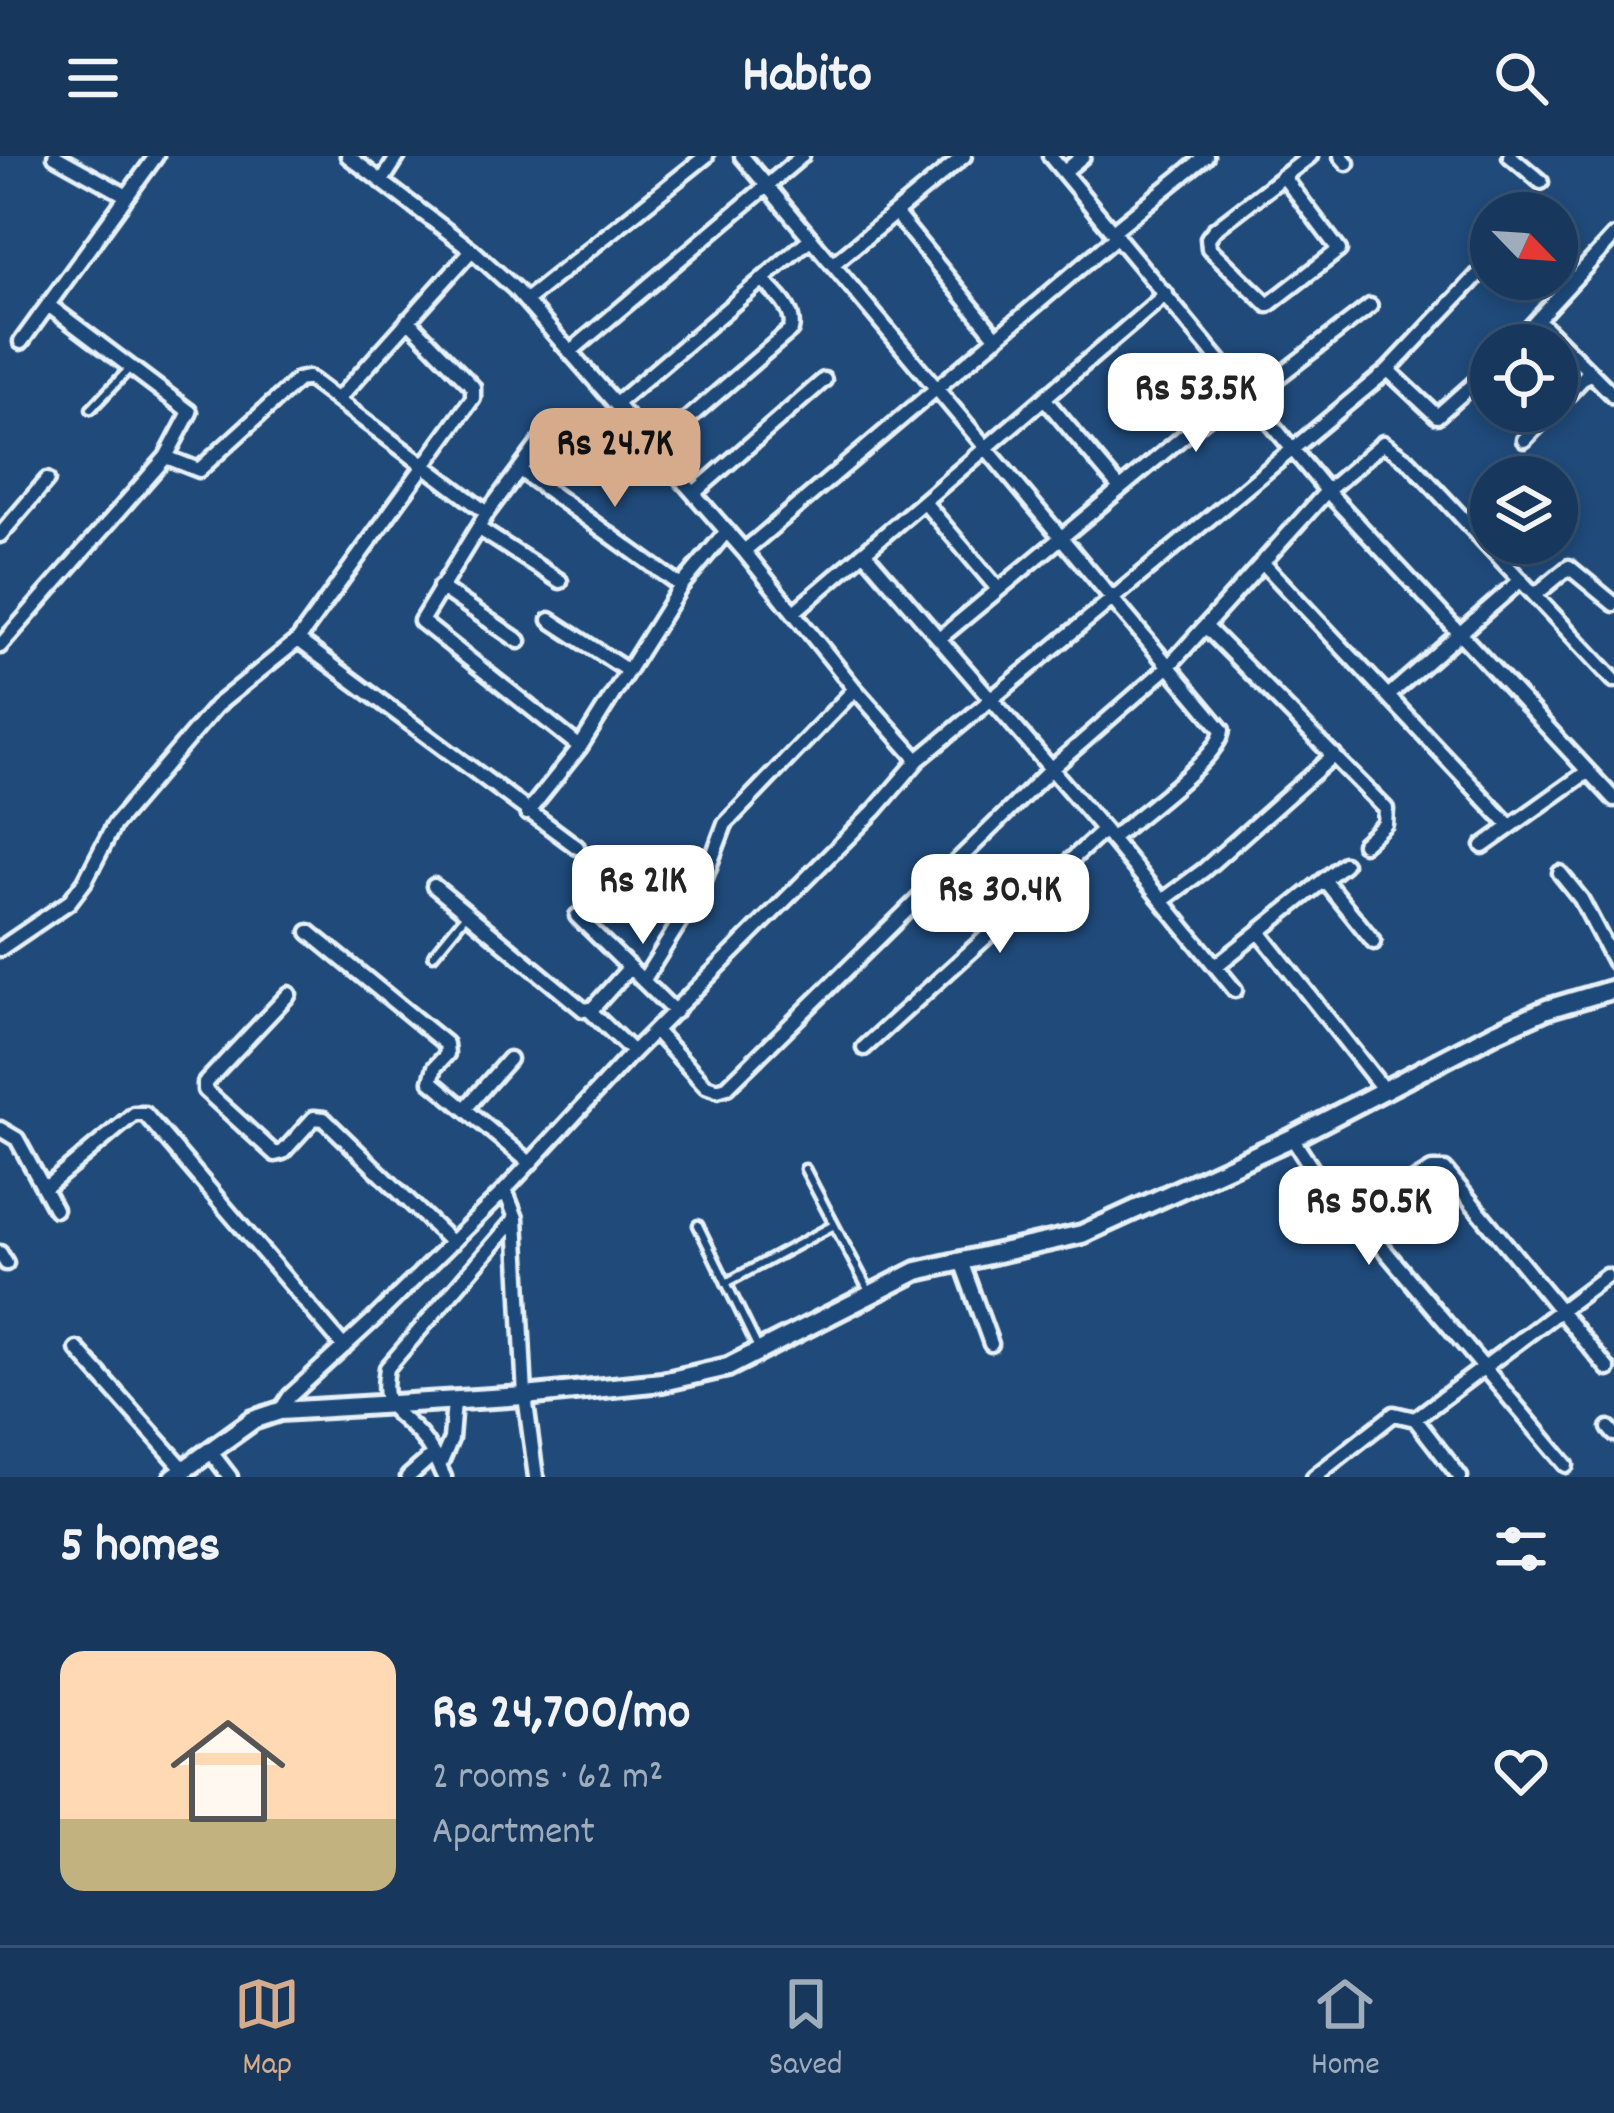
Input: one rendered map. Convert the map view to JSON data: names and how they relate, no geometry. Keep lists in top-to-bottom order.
{
  "north": "bottom right",
  "page": {
    "header": "Habito",
    "price": [
      "Rs 53.5K",
      "Rs 24.7K",
      "Rs 21K",
      "Rs 30.4K",
      "Rs 50.5K"
    ],
    "heading": "5 homes",
    "list": [
      {
        "name": "Rs 24,700/mo",
        "note": "2 rooms · 62 m² · Apartment"
      }
    ],
    "tabs": ["Map", "Saved", "Home"]
  }
}
